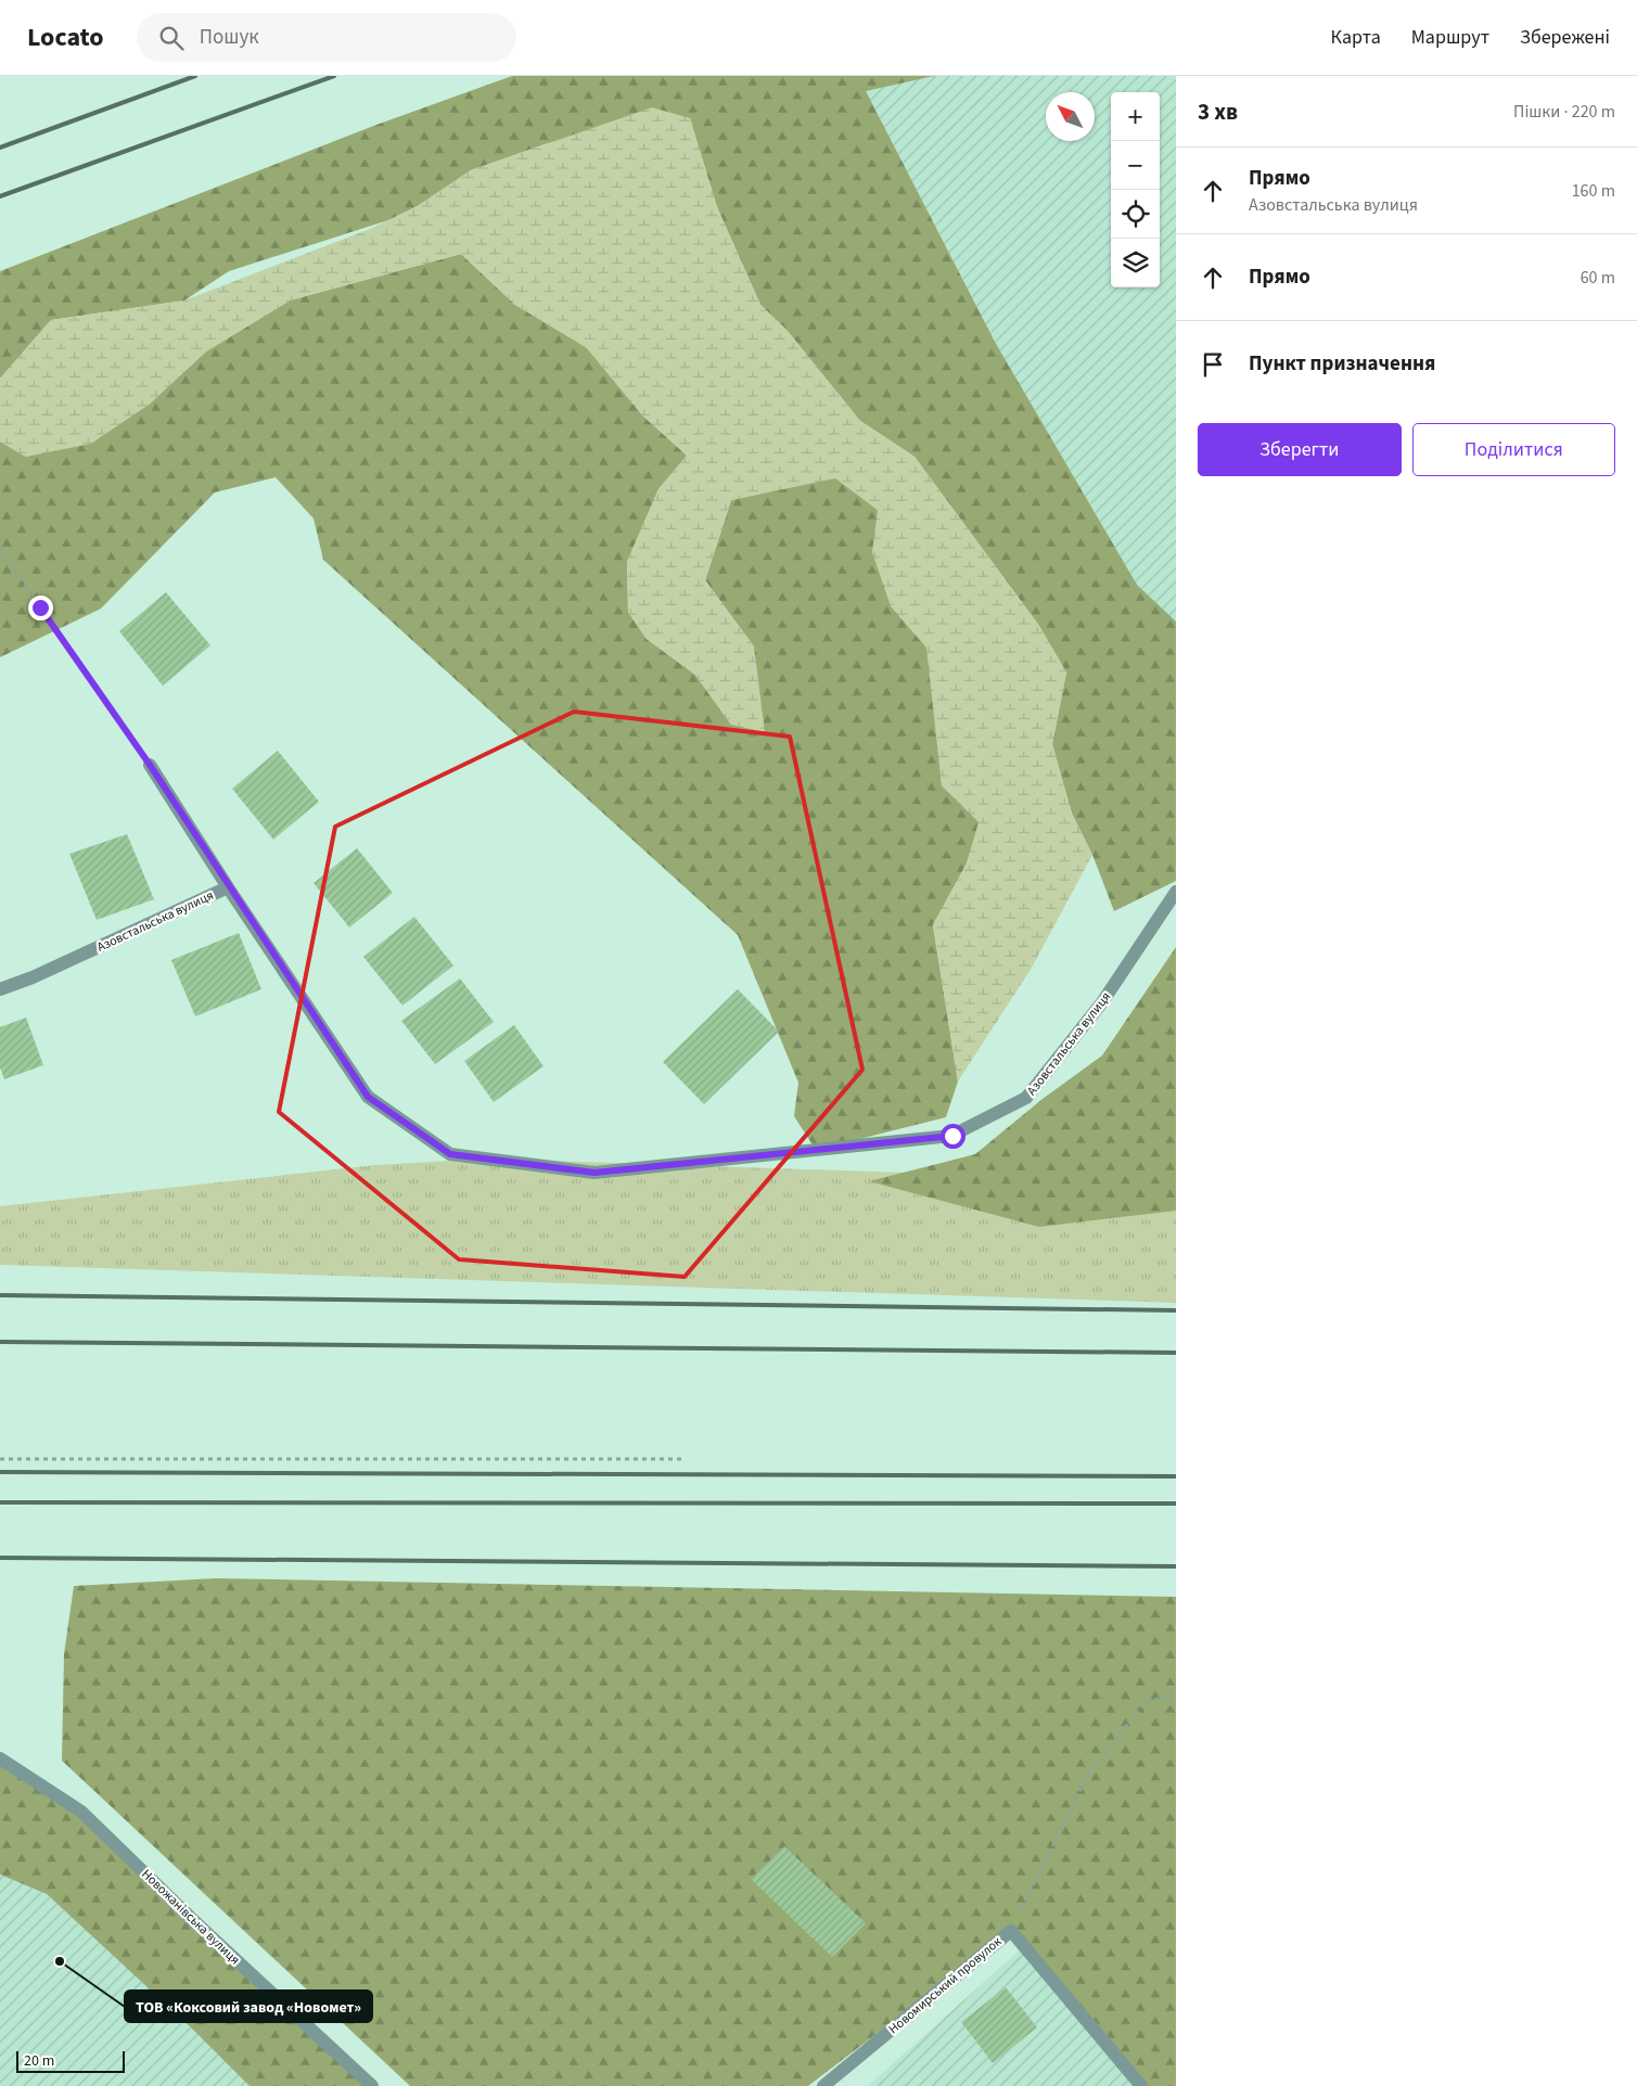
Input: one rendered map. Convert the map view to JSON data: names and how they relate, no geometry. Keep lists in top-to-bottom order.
{
  "streets": {
    "street": ["Азовстальська вулиця", "Новожанівська вулиця", "Новомирський провулок"]
  },
  "places": ["ТОВ «Коксовий завод «Новомет»"],
  "scale_bar": "20 m",
  "north": "top left",
  "page": {
    "header": "Locato",
    "search": "Пошук",
    "nav": ["Карта", "Маршрут", "Збережені"],
    "heading": ["3 хв", "Пішки · 220 m"],
    "map_buttons": ["+", "−"],
    "list": [
      ["Прямо", "Азовстальська вулиця", "160 m"],
      ["Прямо", "60 m"],
      "Пункт призначення"
    ],
    "buttons": ["Зберегти", "Поділитися"],
    "scale": "20 m"
  }
}
